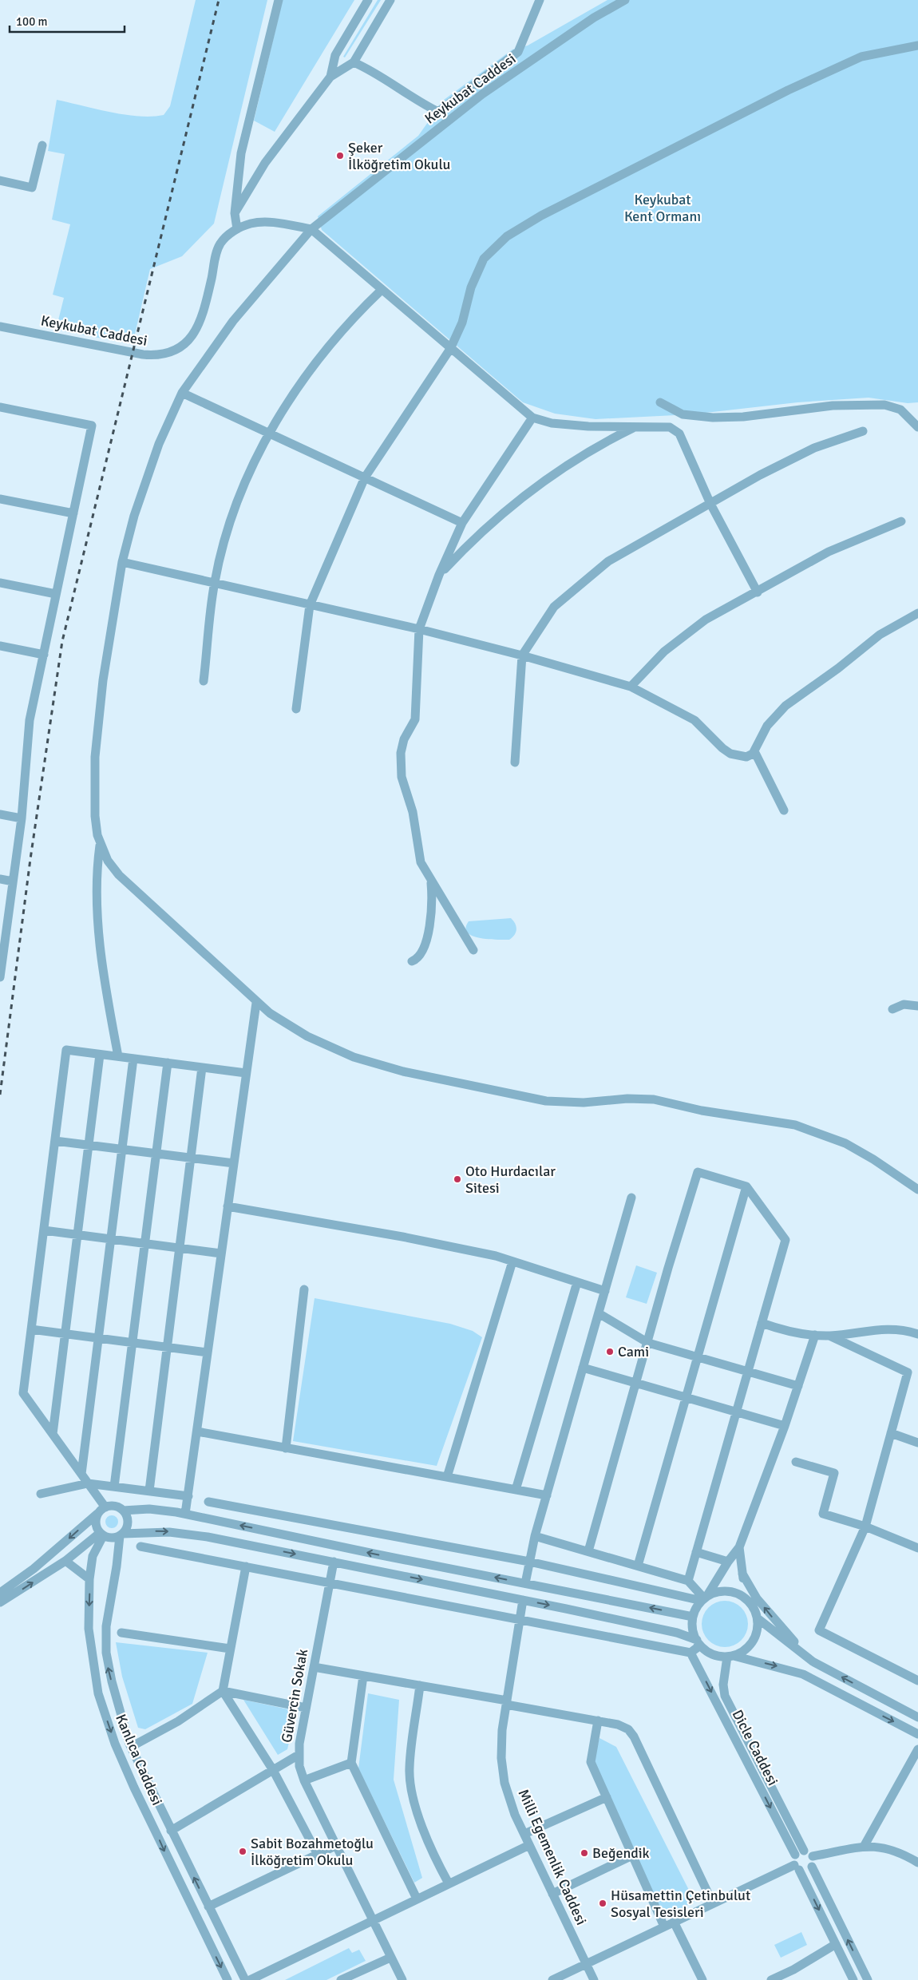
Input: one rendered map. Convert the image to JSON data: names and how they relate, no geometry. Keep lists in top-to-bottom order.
{
  "streets": {
    "street": [
      "Keykubat Caddesi",
      "Güvercin Sokak",
      "Dicle Caddesi",
      "Kanlıca Caddesi",
      "Milli Egemenlik Caddesi"
    ]
  },
  "parks": ["Keykubat Kent Ormanı"],
  "places": [
    "Şeker İlköğretim Okulu",
    "Oto Hurdacılar Sitesi",
    "Cami",
    "Sabit Bozahmetoğlu İlköğretim Okulu",
    "Beğendik",
    "Hüsamettin Çetinbulut Sosyal Tesisleri"
  ],
  "scale_bar": "100 m"
}
